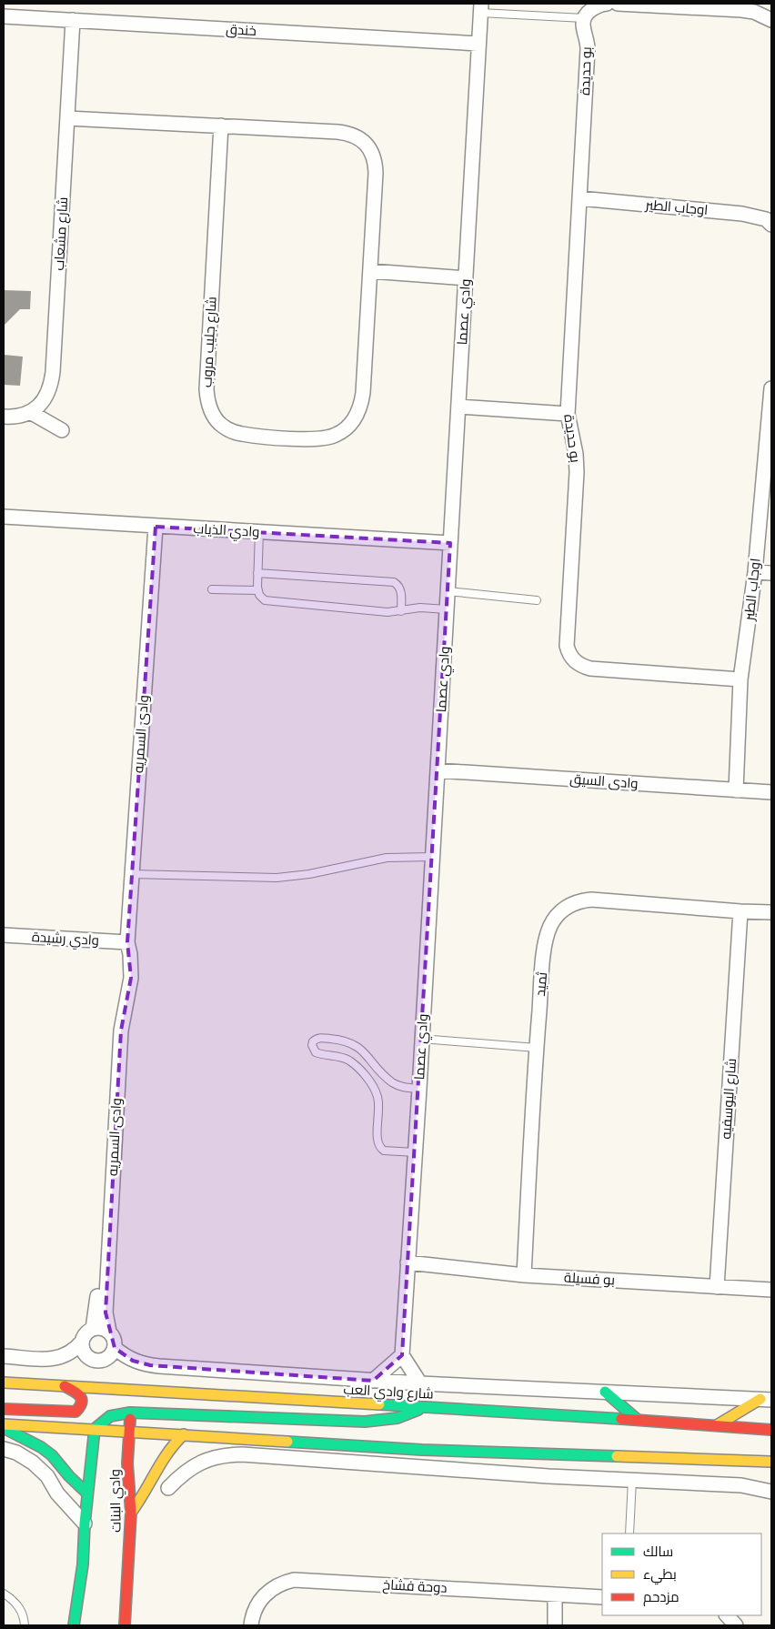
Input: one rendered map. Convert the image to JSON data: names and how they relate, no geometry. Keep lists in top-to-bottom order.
{
  "streets": {
    "street": [
      "خندق",
      "بو حديدة",
      "اوجاب الطير",
      "شارع مشعاب",
      "وادي عصما",
      "شارع جليب مروب",
      "وادي الذياب",
      "وادى السمريه",
      "وادى السيق",
      "وادي رشيدة",
      "ثميد",
      "شارع اليوسفيه",
      "بو فسيلة",
      "شارع وادي العب",
      "وادي البنات",
      "دوحة فشاخ"
    ]
  },
  "crossings": [
    ["خندق", "شارع مشعاب"],
    ["خندق", "وادي عصما"],
    ["بو حديدة", "اوجاب الطير"],
    ["اوجاب الطير", "وادى السيق"],
    ["شارع مشعاب", "شارع جليب مروب"],
    ["وادي عصما", "وادي الذياب"],
    ["وادي عصما", "وادى السيق"],
    ["وادي عصما", "بو فسيلة"],
    ["وادي الذياب", "وادى السمريه"],
    ["وادى السمريه", "وادي رشيدة"],
    ["ثميد", "شارع اليوسفيه"],
    ["ثميد", "بو فسيلة"],
    ["شارع اليوسفيه", "بو فسيلة"]
  ],
  "legend": ["سالك", "بطيء", "مزدحم"]
}
